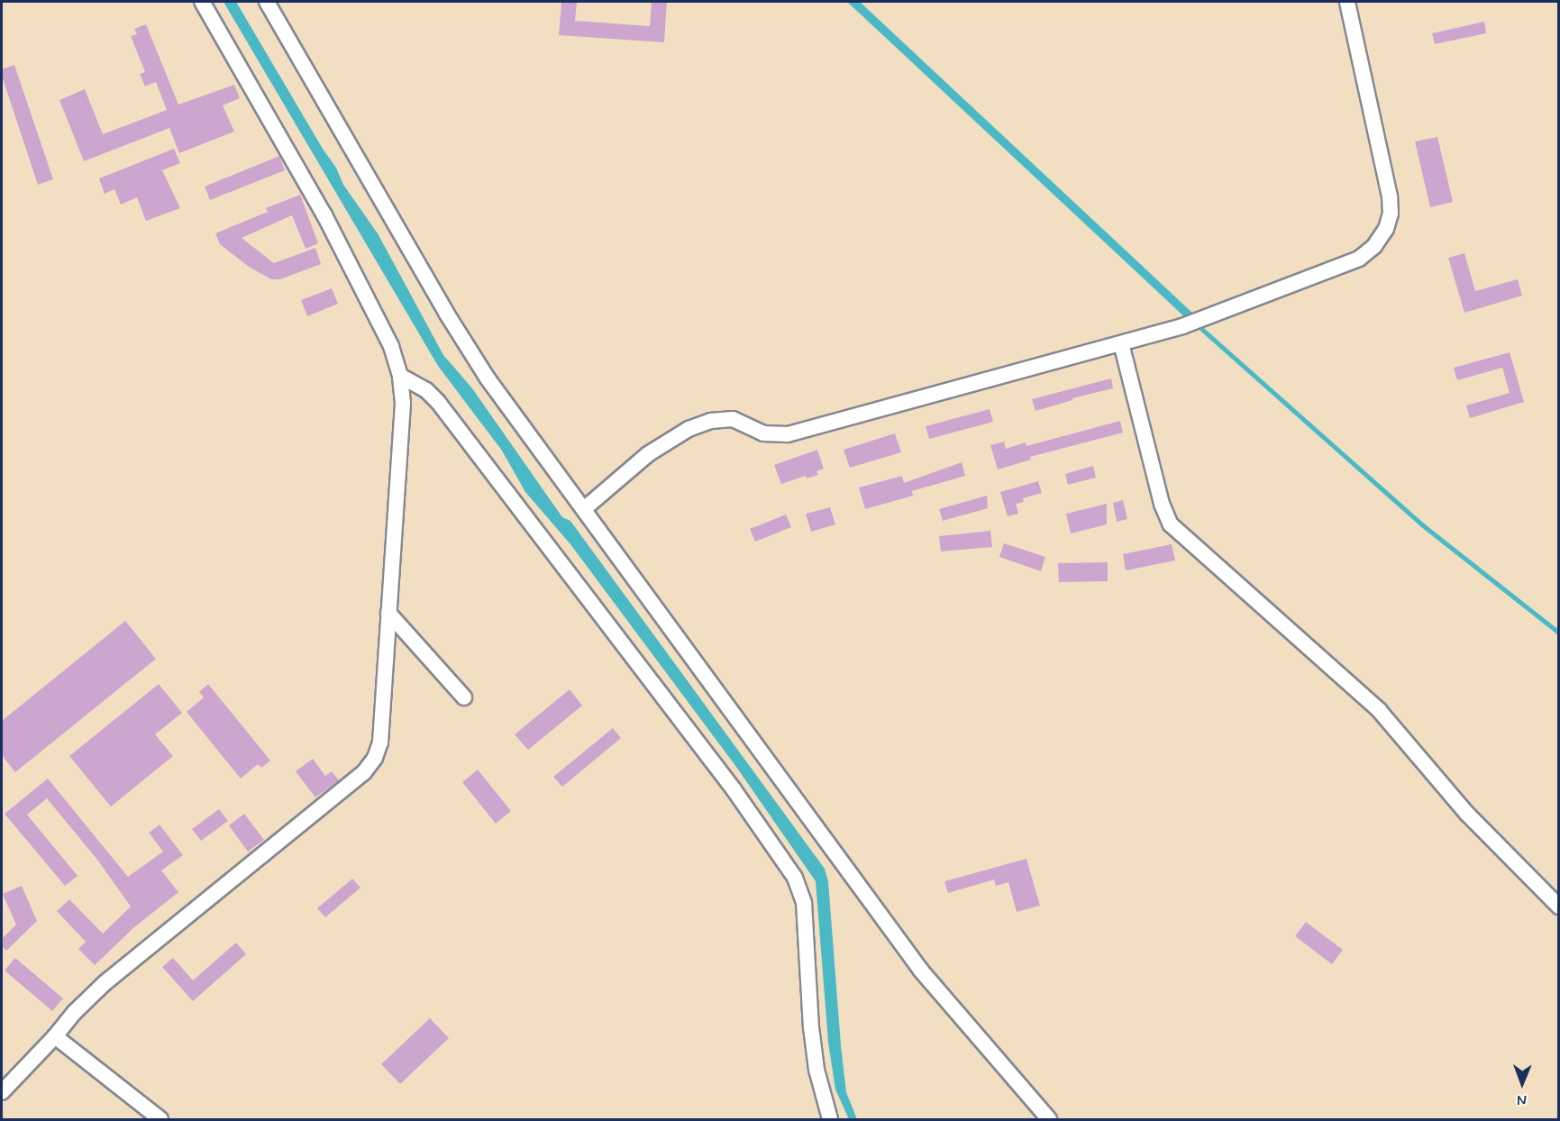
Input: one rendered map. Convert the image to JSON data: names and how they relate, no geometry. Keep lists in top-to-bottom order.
{
  "north": "bottom"
}
